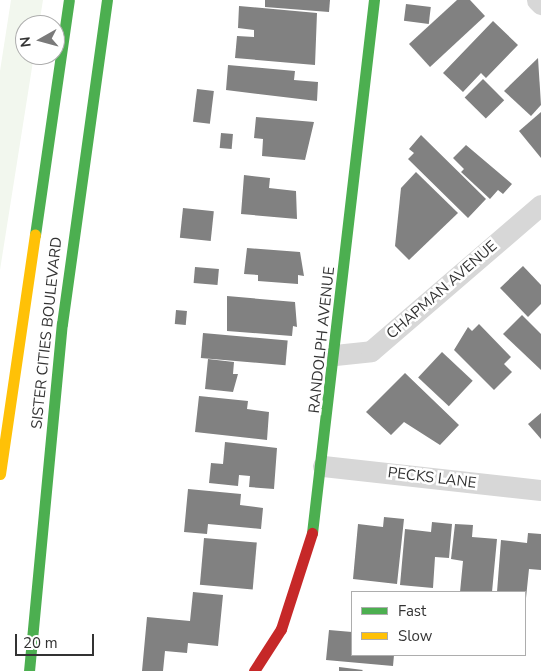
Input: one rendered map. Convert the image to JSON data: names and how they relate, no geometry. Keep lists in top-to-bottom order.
{
  "streets": {
    "main road": ["SISTER CITIES BOULEVARD", "RANDOLPH AVENUE"],
    "street": ["CHAPMAN AVENUE", "PECKS LANE"]
  },
  "crossings": [
    ["CHAPMAN AVENUE", "RANDOLPH AVENUE"],
    ["RANDOLPH AVENUE", "PECKS LANE"]
  ],
  "legend": ["Fast", "Slow"],
  "scale_bar": "20 m",
  "north": "left"
}
